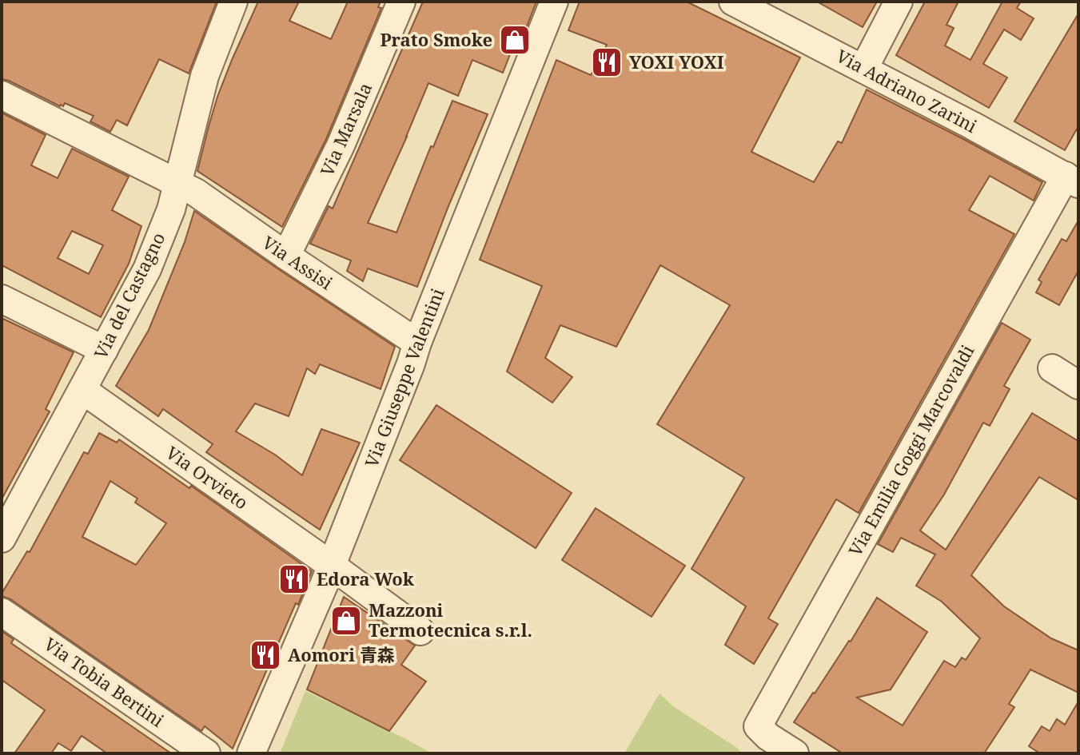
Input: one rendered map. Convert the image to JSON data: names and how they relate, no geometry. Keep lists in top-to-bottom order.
{
  "streets": {
    "street": [
      "Via Adriano Zarini",
      "Via Marsala",
      "Via Assisi",
      "Via del Castagno",
      "Via Giuseppe Valentini",
      "Via Emilia Goggi Marcovaldi",
      "Via Orvieto",
      "Via Tobia Bertini"
    ]
  },
  "crossings": [
    ["Via Adriano Zarini", "Via Emilia Goggi Marcovaldi"],
    ["Via Marsala", "Via Assisi"],
    ["Via Assisi", "Via del Castagno"],
    ["Via Assisi", "Via Giuseppe Valentini"],
    ["Via del Castagno", "Via Orvieto"],
    ["Via Giuseppe Valentini", "Via Orvieto"]
  ],
  "places": {
    "shop": ["Prato Smoke", "Mazzoni Termotecnica s.r.l."],
    "restaurant": ["YOXI YOXI", "Edora Wok", "Aomori 青森"]
  }
}
